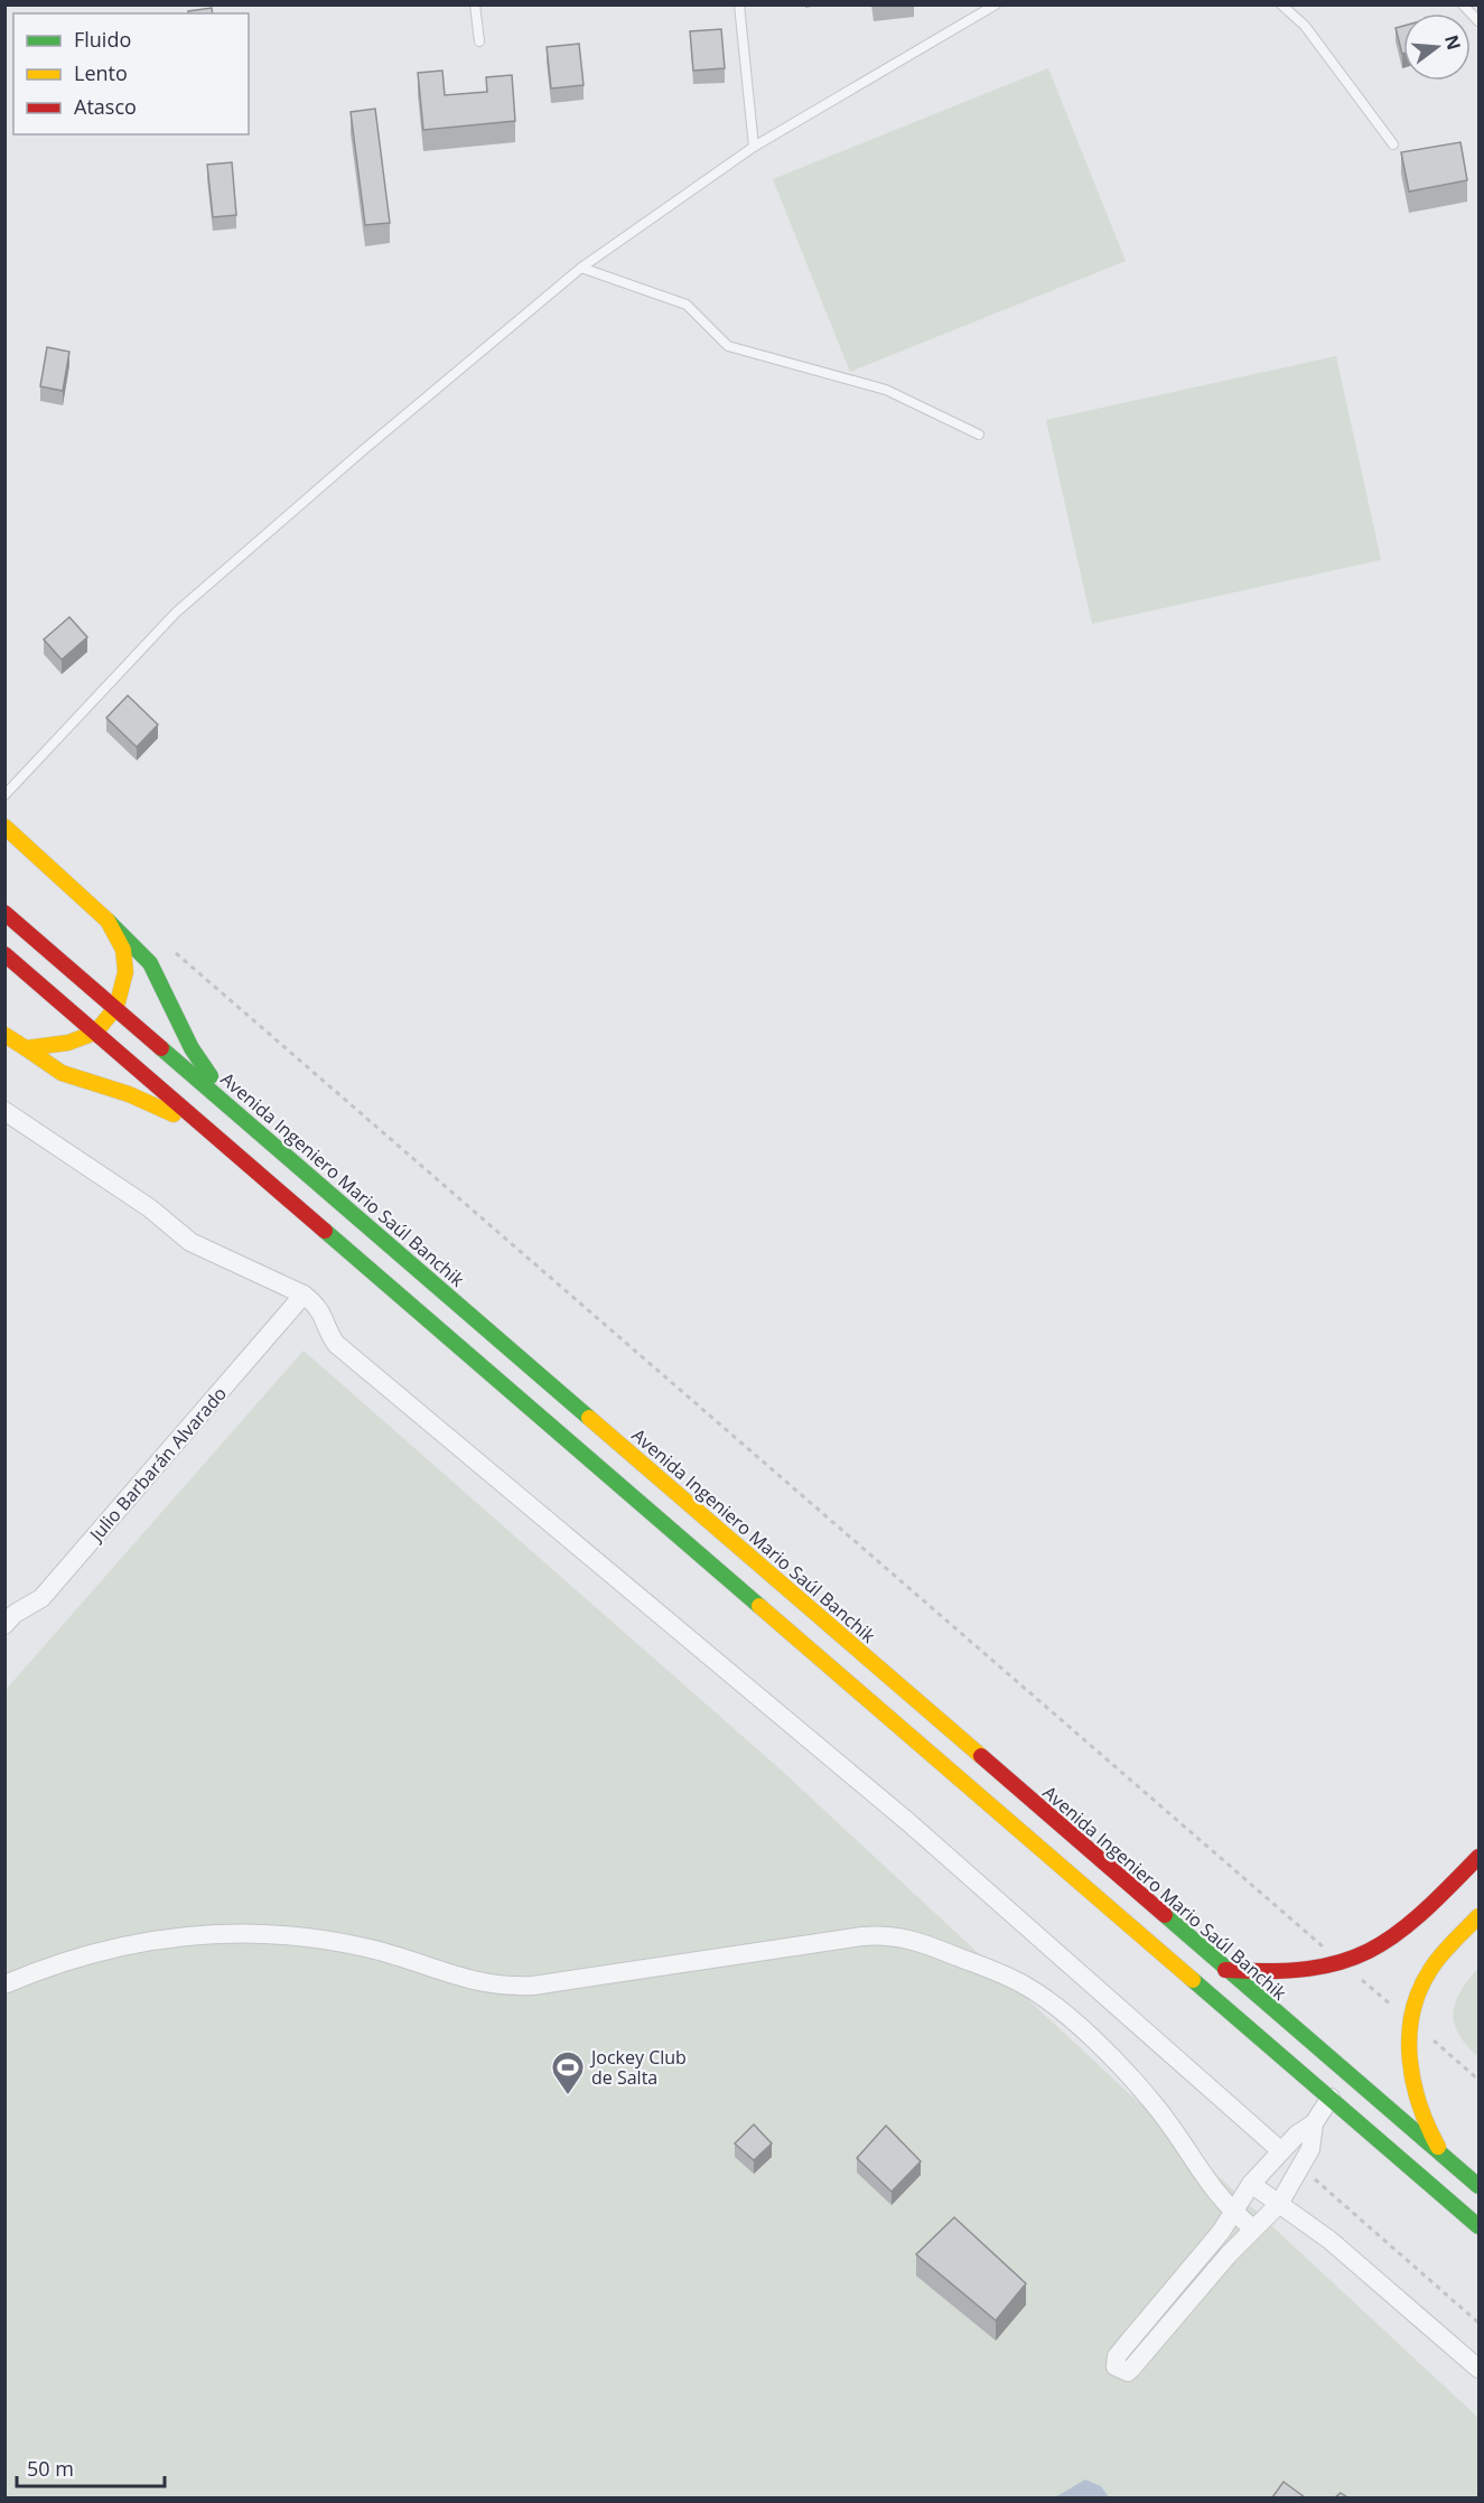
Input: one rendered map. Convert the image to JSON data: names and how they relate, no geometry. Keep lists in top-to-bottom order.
{
  "streets": {
    "main road": ["Avenida Ingeniero Mario Saúl Banchik"],
    "street": ["Julio Barbarán Alvarado"]
  },
  "places": {
    "sports": ["Jockey Club de Salta"]
  },
  "legend": ["Fluido", "Lento", "Atasco"],
  "scale_bar": "50 m",
  "north": "right"
}
